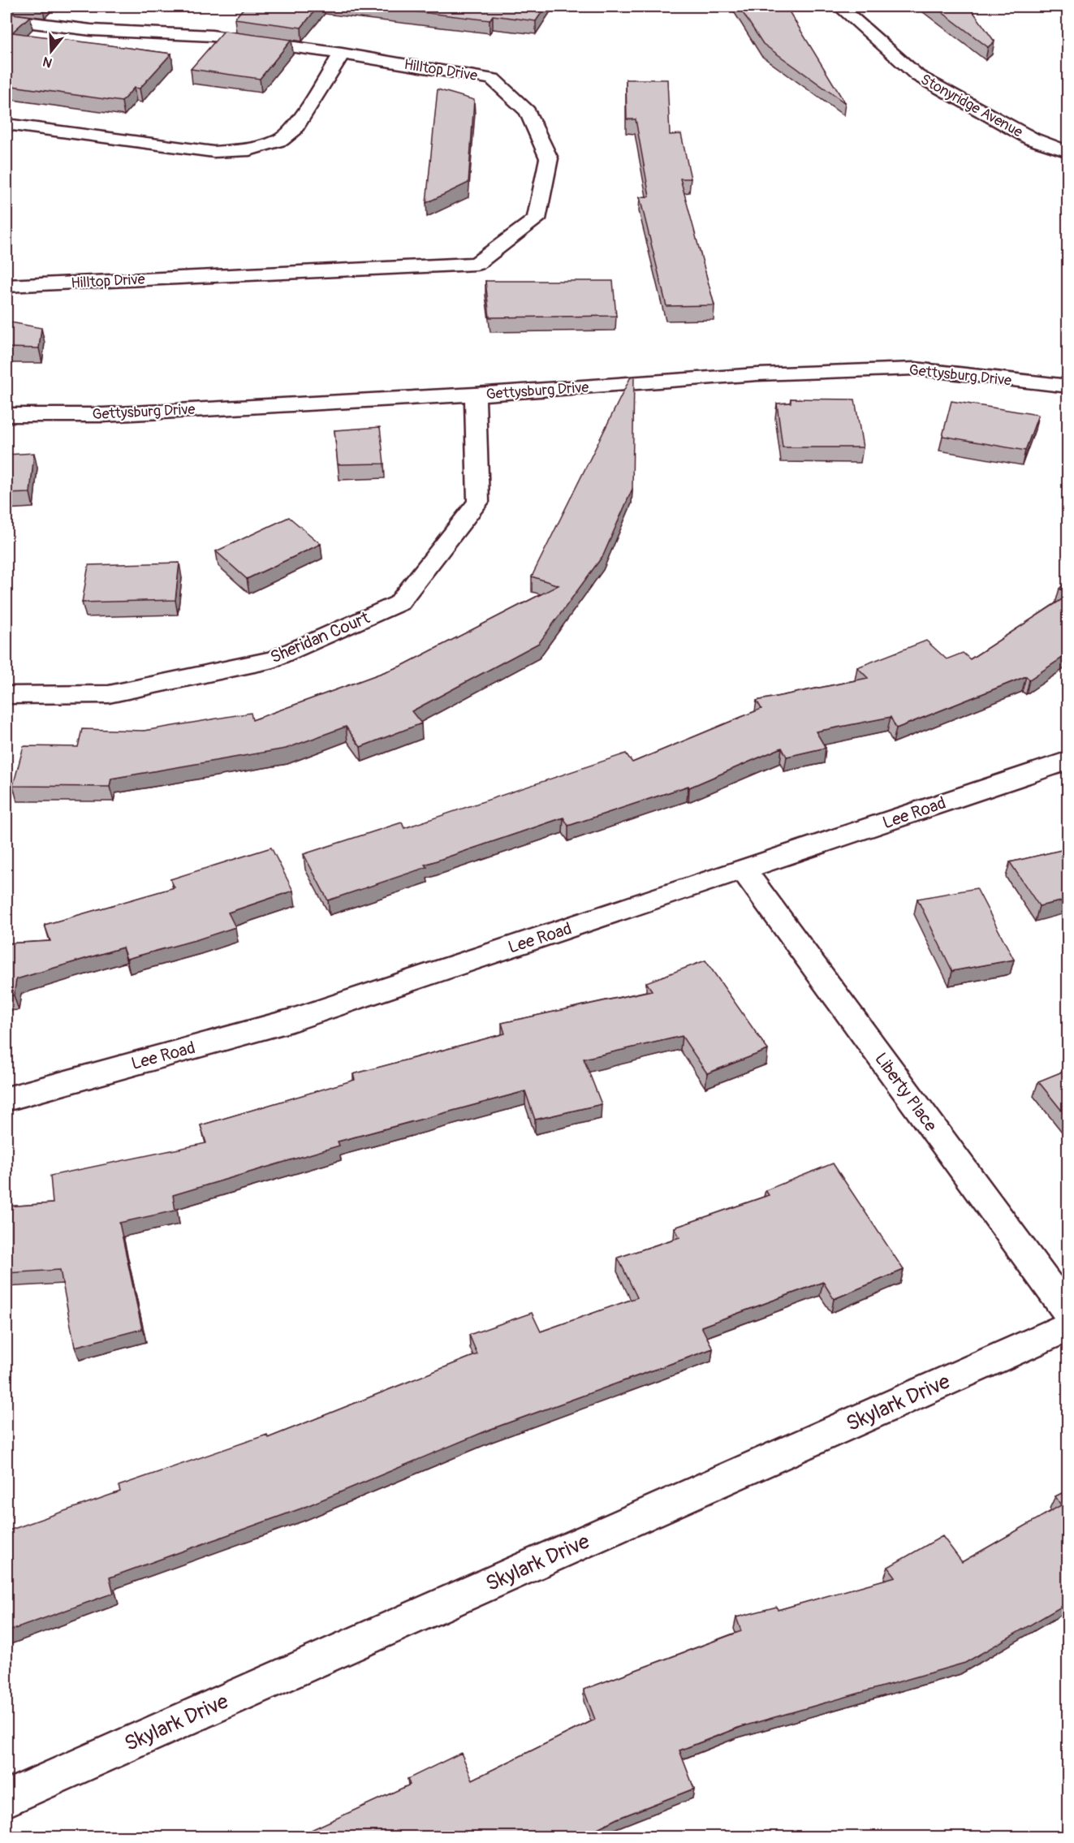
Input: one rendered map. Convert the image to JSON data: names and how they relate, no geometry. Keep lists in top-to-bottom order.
{
  "streets": {
    "street": [
      "Hilltop Drive",
      "Stonyridge Avenue",
      "Gettysburg Drive",
      "Sheridan Court",
      "Lee Road",
      "Liberty Place",
      "Skylark Drive"
    ]
  },
  "crossings": [
    ["Gettysburg Drive", "Sheridan Court"],
    ["Lee Road", "Liberty Place"]
  ],
  "north": "bottom"
}
